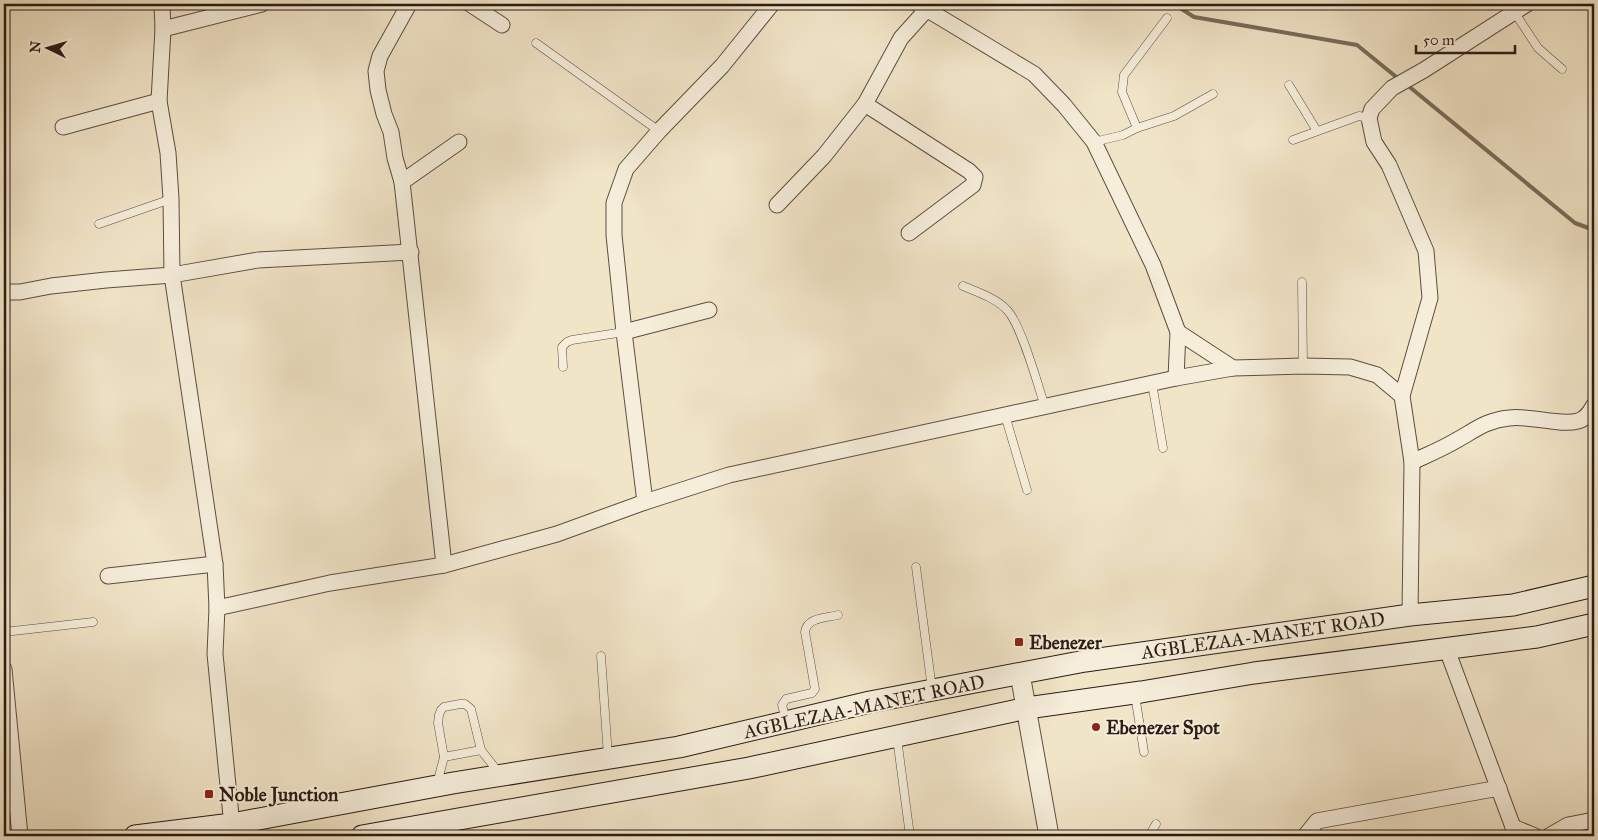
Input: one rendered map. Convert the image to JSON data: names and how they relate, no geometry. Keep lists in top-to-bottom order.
{
  "streets": {
    "main road": ["AGBLEZAA-MANET ROAD"]
  },
  "places": {
    "transit": ["Ebenezer", "Noble Junction"],
    "other": ["Ebenezer Spot"]
  },
  "scale_bar": "50 m",
  "north": "left"
}
